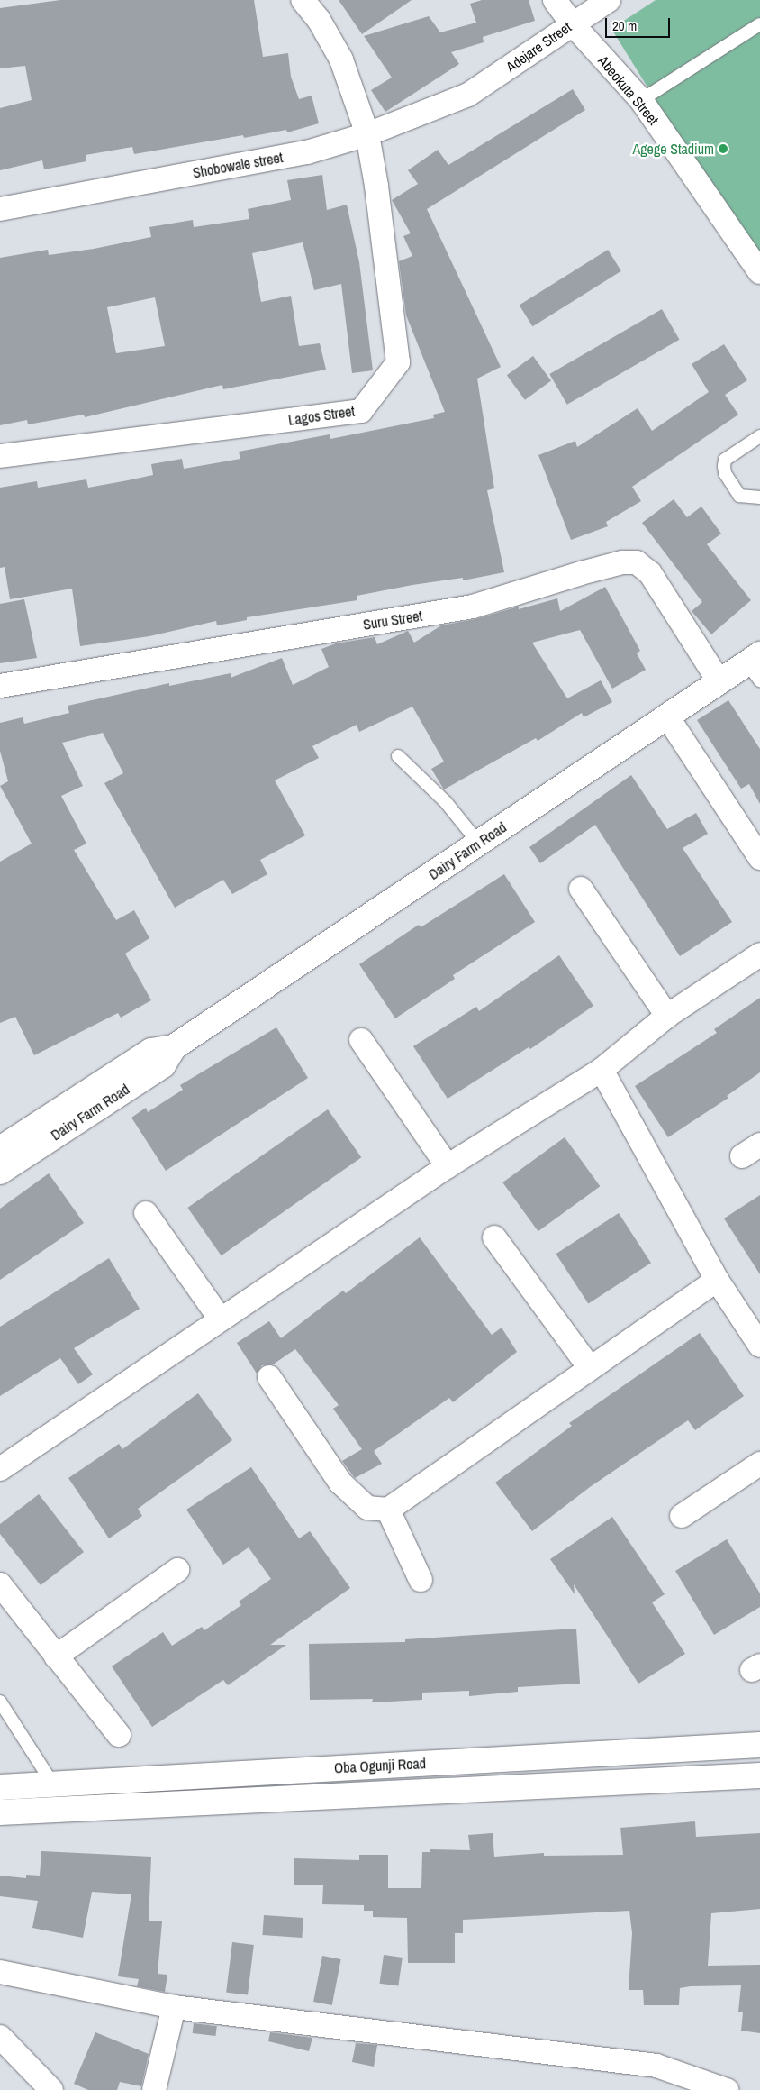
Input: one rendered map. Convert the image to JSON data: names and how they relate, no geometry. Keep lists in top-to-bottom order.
{
  "streets": {
    "main road": ["Dairy Farm Road", "Oba Ogunji Road"],
    "street": [
      "Adejare Street",
      "Abeokuta Street",
      "Shobowale street",
      "Lagos Street",
      "Suru Street"
    ]
  },
  "crossings": [
    ["Adejare Street", "Abeokuta Street"],
    ["Adejare Street", "Shobowale street"],
    ["Shobowale street", "Lagos Street"],
    ["Suru Street", "Dairy Farm Road"]
  ],
  "places": ["Agege Stadium"],
  "scale_bar": "20 m"
}
